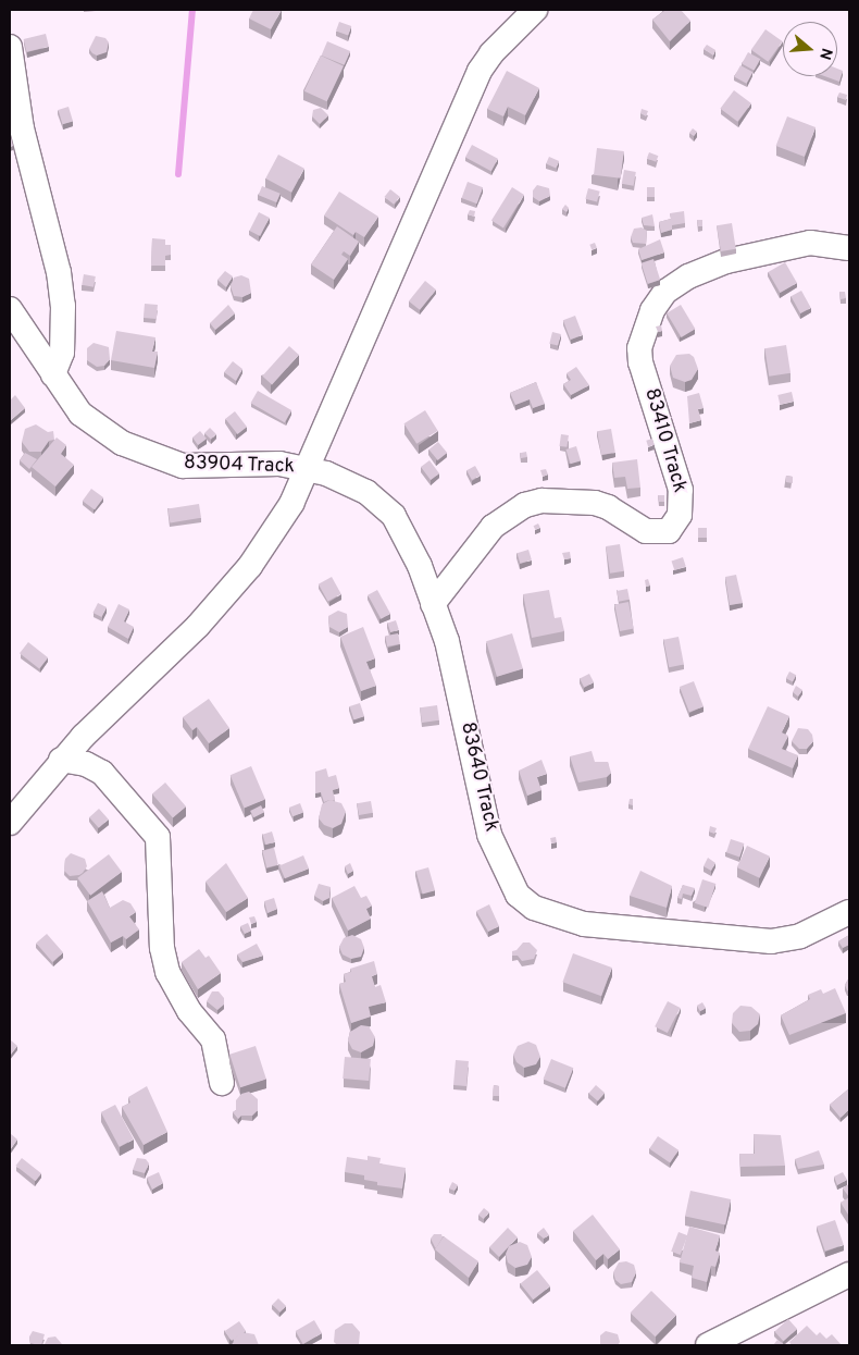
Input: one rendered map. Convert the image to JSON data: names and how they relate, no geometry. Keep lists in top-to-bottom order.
{
  "streets": {
    "street": ["83410 Track", "83904 Track", "83640 Track"]
  },
  "crossings": [
    ["83410 Track", "83640 Track"],
    ["83904 Track", "83640 Track"]
  ],
  "north": "right"
}
